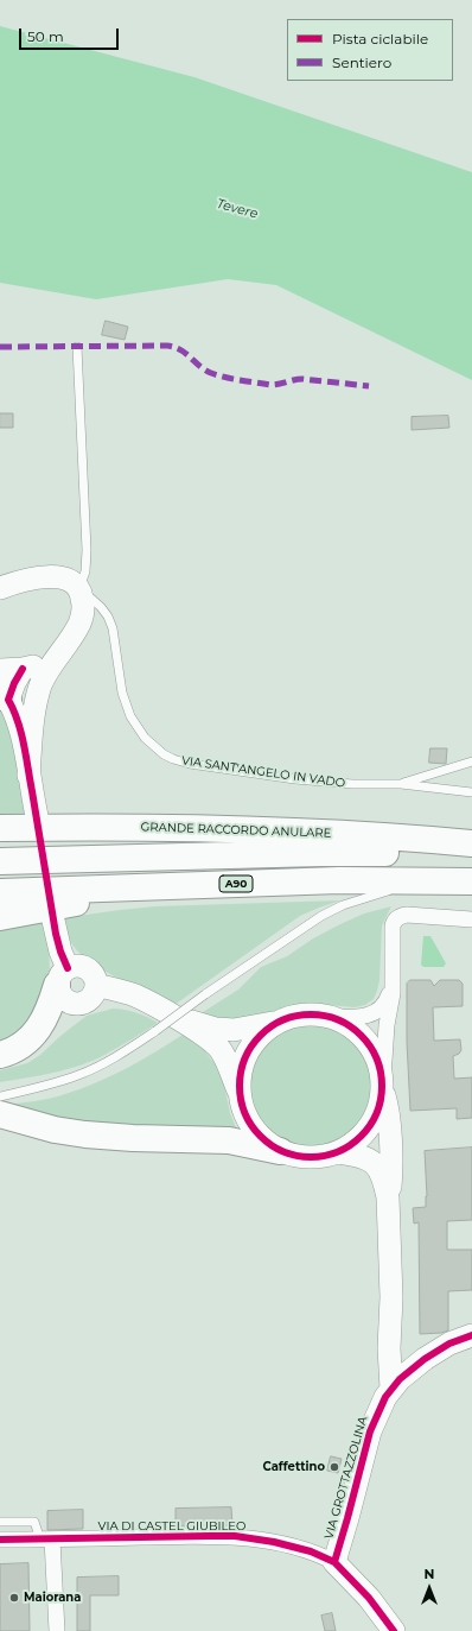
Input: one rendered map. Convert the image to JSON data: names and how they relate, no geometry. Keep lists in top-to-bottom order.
{
  "streets": {
    "highway": ["GRANDE RACCORDO ANULARE", "A90"],
    "street": ["VIA GROTTAZZOLINA", "VIA DI CASTEL GIUBILEO"],
    "lane": ["VIA SANT'ANGELO IN VADO"]
  },
  "crossings": [
    ["VIA GROTTAZZOLINA", "VIA DI CASTEL GIUBILEO"]
  ],
  "water": ["Tevere"],
  "places": ["Caffettino", "Maiorana"],
  "legend": ["Pista ciclabile", "Sentiero"],
  "scale_bar": "50 m",
  "north": "top"
}
